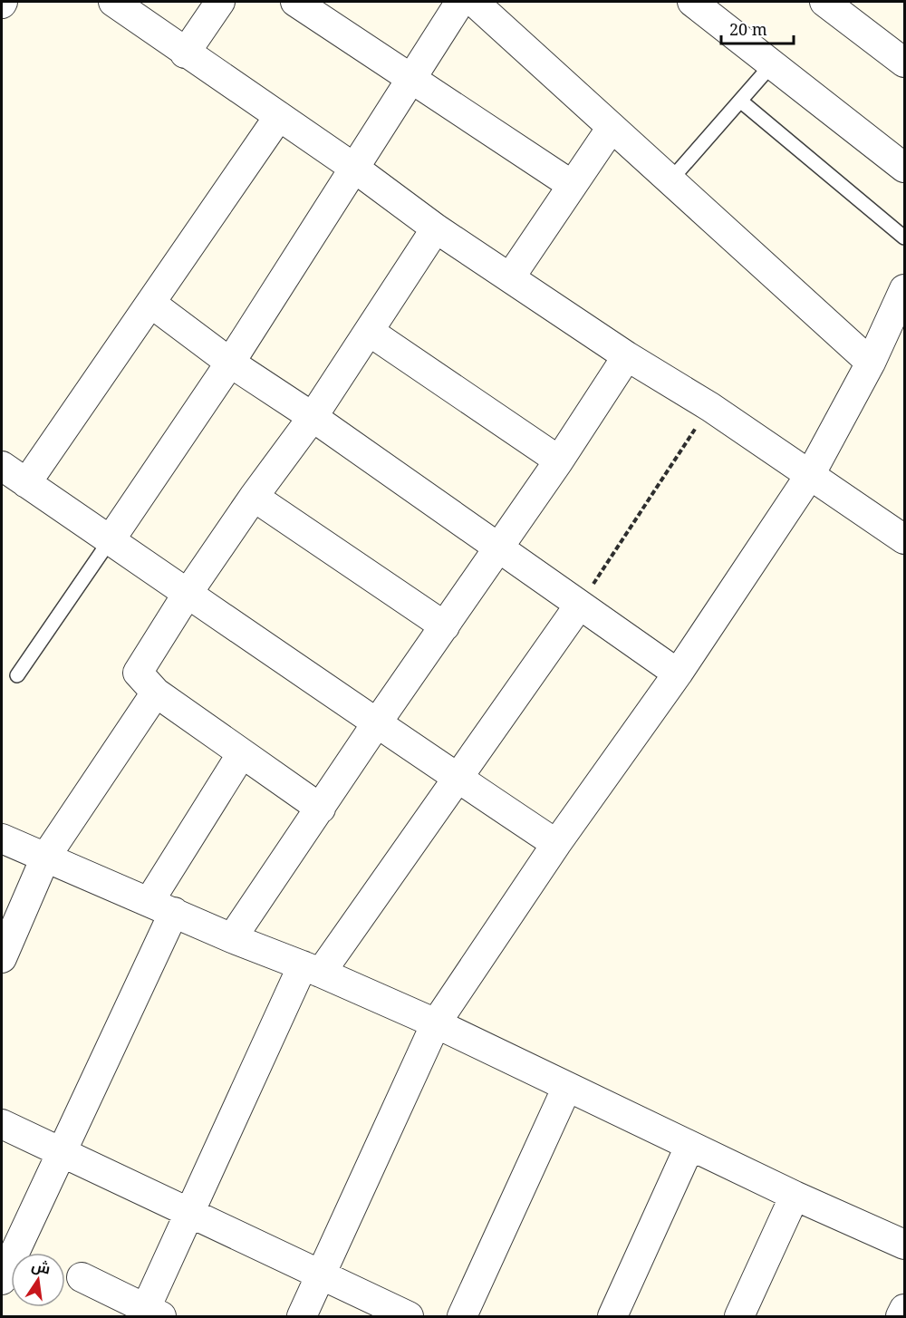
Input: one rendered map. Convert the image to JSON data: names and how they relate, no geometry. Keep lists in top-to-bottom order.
{
  "scale_bar": "20 m",
  "north": "top"
}
